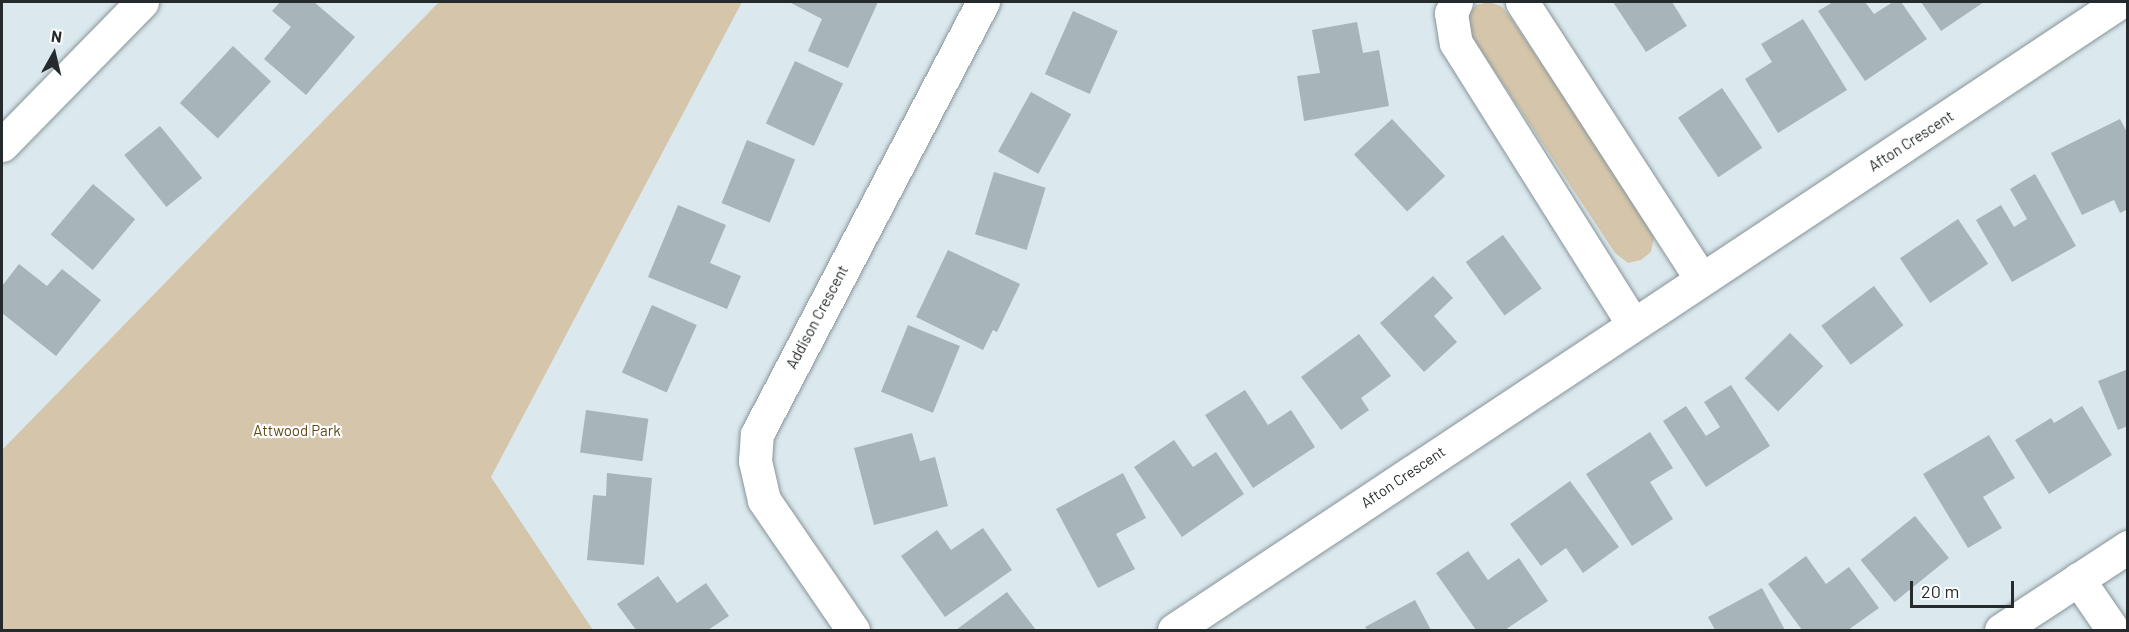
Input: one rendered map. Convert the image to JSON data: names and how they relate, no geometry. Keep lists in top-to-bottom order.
{
  "streets": {
    "street": ["Afton Crescent", "Addison Crescent"]
  },
  "parks": ["Attwood Park"],
  "scale_bar": "20 m",
  "north": "top"
}
